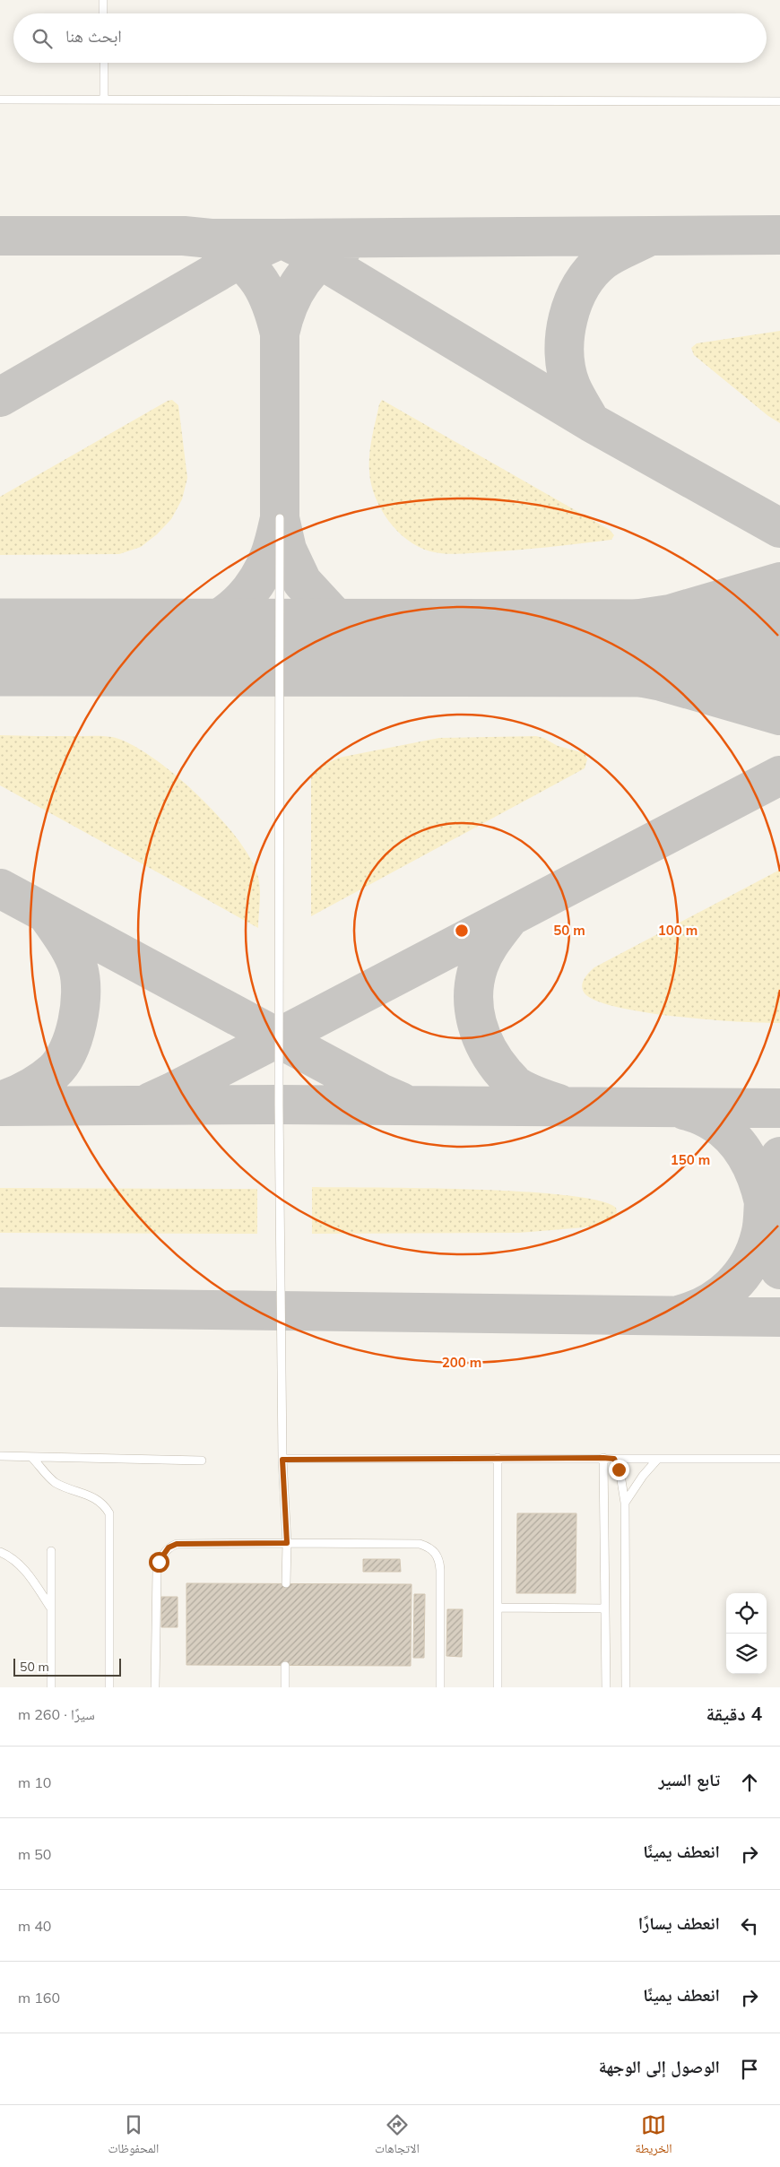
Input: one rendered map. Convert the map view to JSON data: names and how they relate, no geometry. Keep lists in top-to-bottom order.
{
  "scale_bar": "50 m",
  "page": {
    "search": "ابحث هنا",
    "scale": "50 m",
    "heading": ["4 دقيقة", "سيرًا · 260 m"],
    "list": [
      ["تابع السير", "10 m"],
      ["انعطف يمينًا", "50 m"],
      ["انعطف يسارًا", "40 m"],
      ["انعطف يمينًا", "160 m"],
      "الوصول إلى الوجهة"
    ],
    "nav": ["الخريطة", "الاتجاهات", "المحفوظات"]
  },
  "rings": [
    "50 m",
    "100 m",
    "150 m",
    "200 m"
  ]
}
